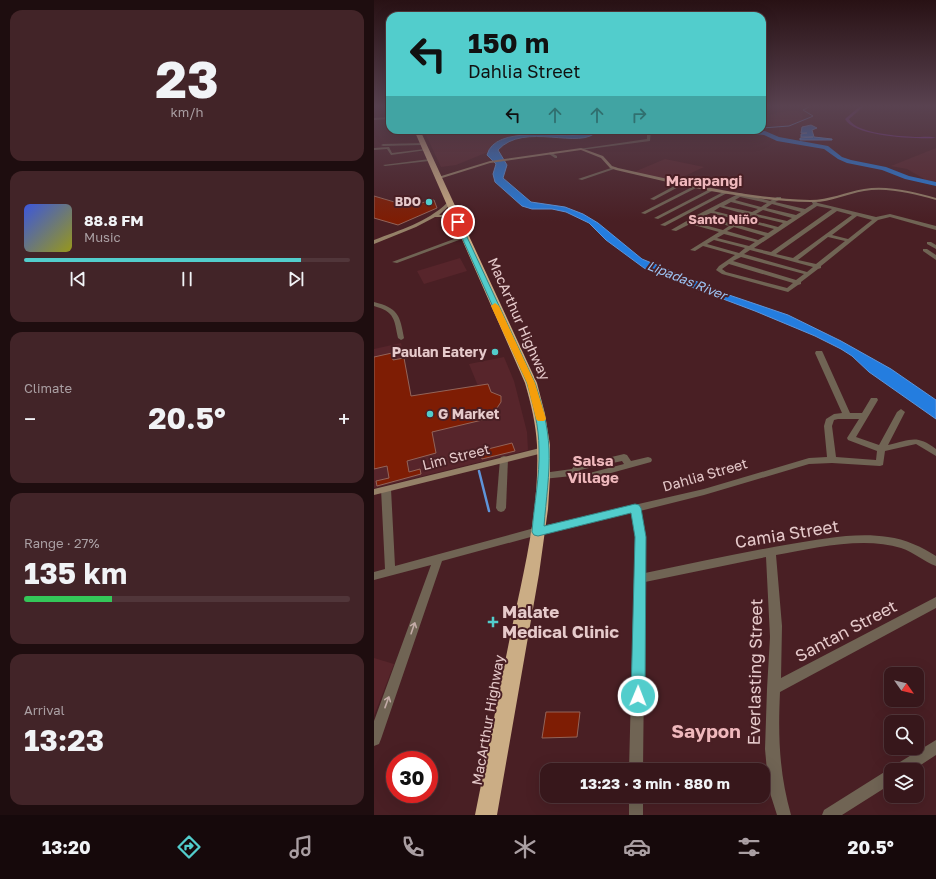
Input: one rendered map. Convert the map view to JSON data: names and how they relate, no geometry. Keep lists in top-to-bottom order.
{
  "streets": {
    "highway": ["MacArthur Highway"],
    "street": [
      "Lim Street",
      "Dahlia Street",
      "Camia Street",
      "Santan Street",
      "Everlasting Street"
    ]
  },
  "crossings": [
    ["MacArthur Highway", "Lim Street"],
    ["MacArthur Highway", "Dahlia Street"],
    ["Camia Street", "Everlasting Street"],
    ["Santan Street", "Everlasting Street"]
  ],
  "districts": [
    "Marapangi",
    "Santo Niño",
    "Salsa Village",
    "Saypon"
  ],
  "water": ["Lipadas River"],
  "places": {
    "other": ["BDO", "Paulan Eatery", "G Market"],
    "health": ["Malate Medical Clinic"]
  },
  "north": "bottom right",
  "page": {
    "tile": [
      ["23", "km/h"],
      "Climate",
      ["Range · 27%", "135 km"],
      ["Arrival", "13:23"]
    ],
    "turn": ["150 m", "Dahlia Street"],
    "song": ["88.8 FM", "Music"],
    "heat": ["−", "20.5°", "+"],
    "limit": "30",
    "trip": "13:23 · 3 min · 880 m",
    "tabs": ["13:20", "20.5°"]
  }
}
